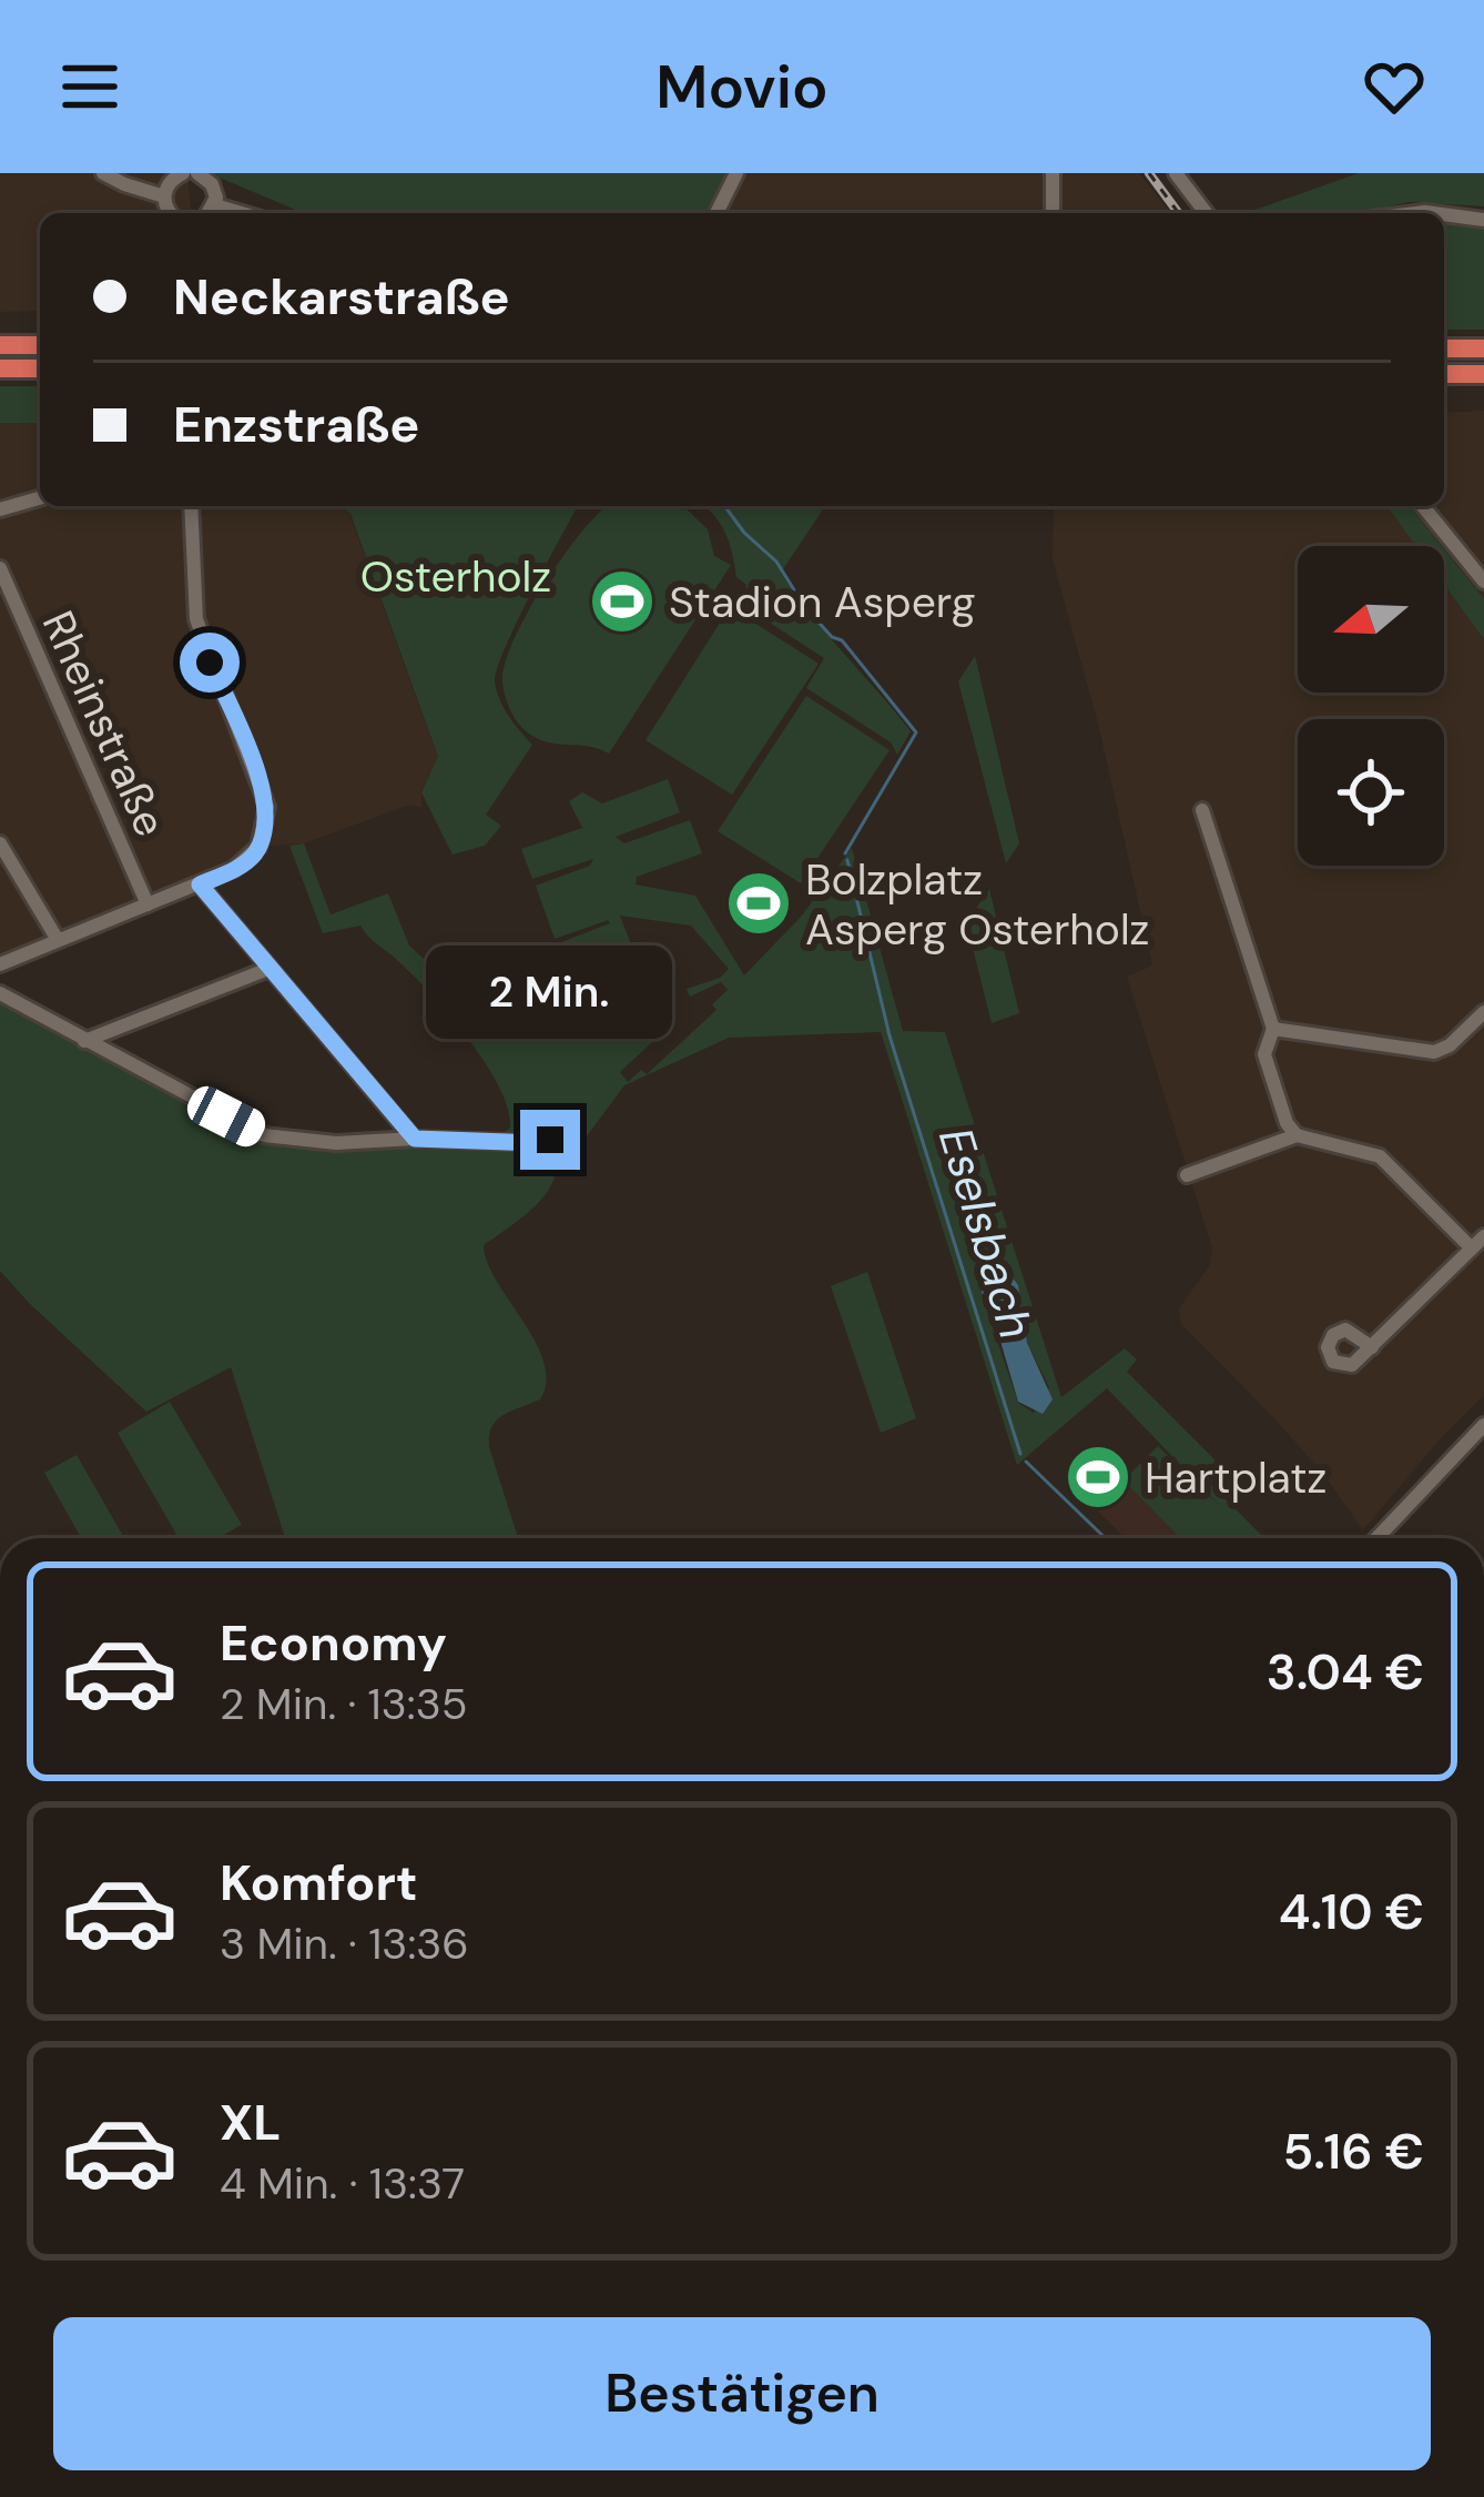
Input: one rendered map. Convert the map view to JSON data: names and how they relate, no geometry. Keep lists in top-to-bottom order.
{
  "streets": {
    "street": ["Rheinstraße"]
  },
  "water": ["Eselsbach"],
  "parks": ["Osterholz"],
  "places": {
    "sports": ["Stadion Asperg", "Bolzplatz Asperg Osterholz", "Hartplatz"]
  },
  "north": "left",
  "page": {
    "header": "Movio",
    "banner": ["Neckarstraße", "Enzstraße"],
    "bubble": "2 Min.",
    "list": [
      {
        "name": "Economy",
        "note": "2 Min. · 13:35",
        "value": "3.04 €"
      },
      {
        "name": "Komfort",
        "note": "3 Min. · 13:36",
        "value": "4.10 €"
      },
      {
        "name": "XL",
        "note": "4 Min. · 13:37",
        "value": "5.16 €"
      }
    ],
    "buttons": "Bestätigen"
  }
}
